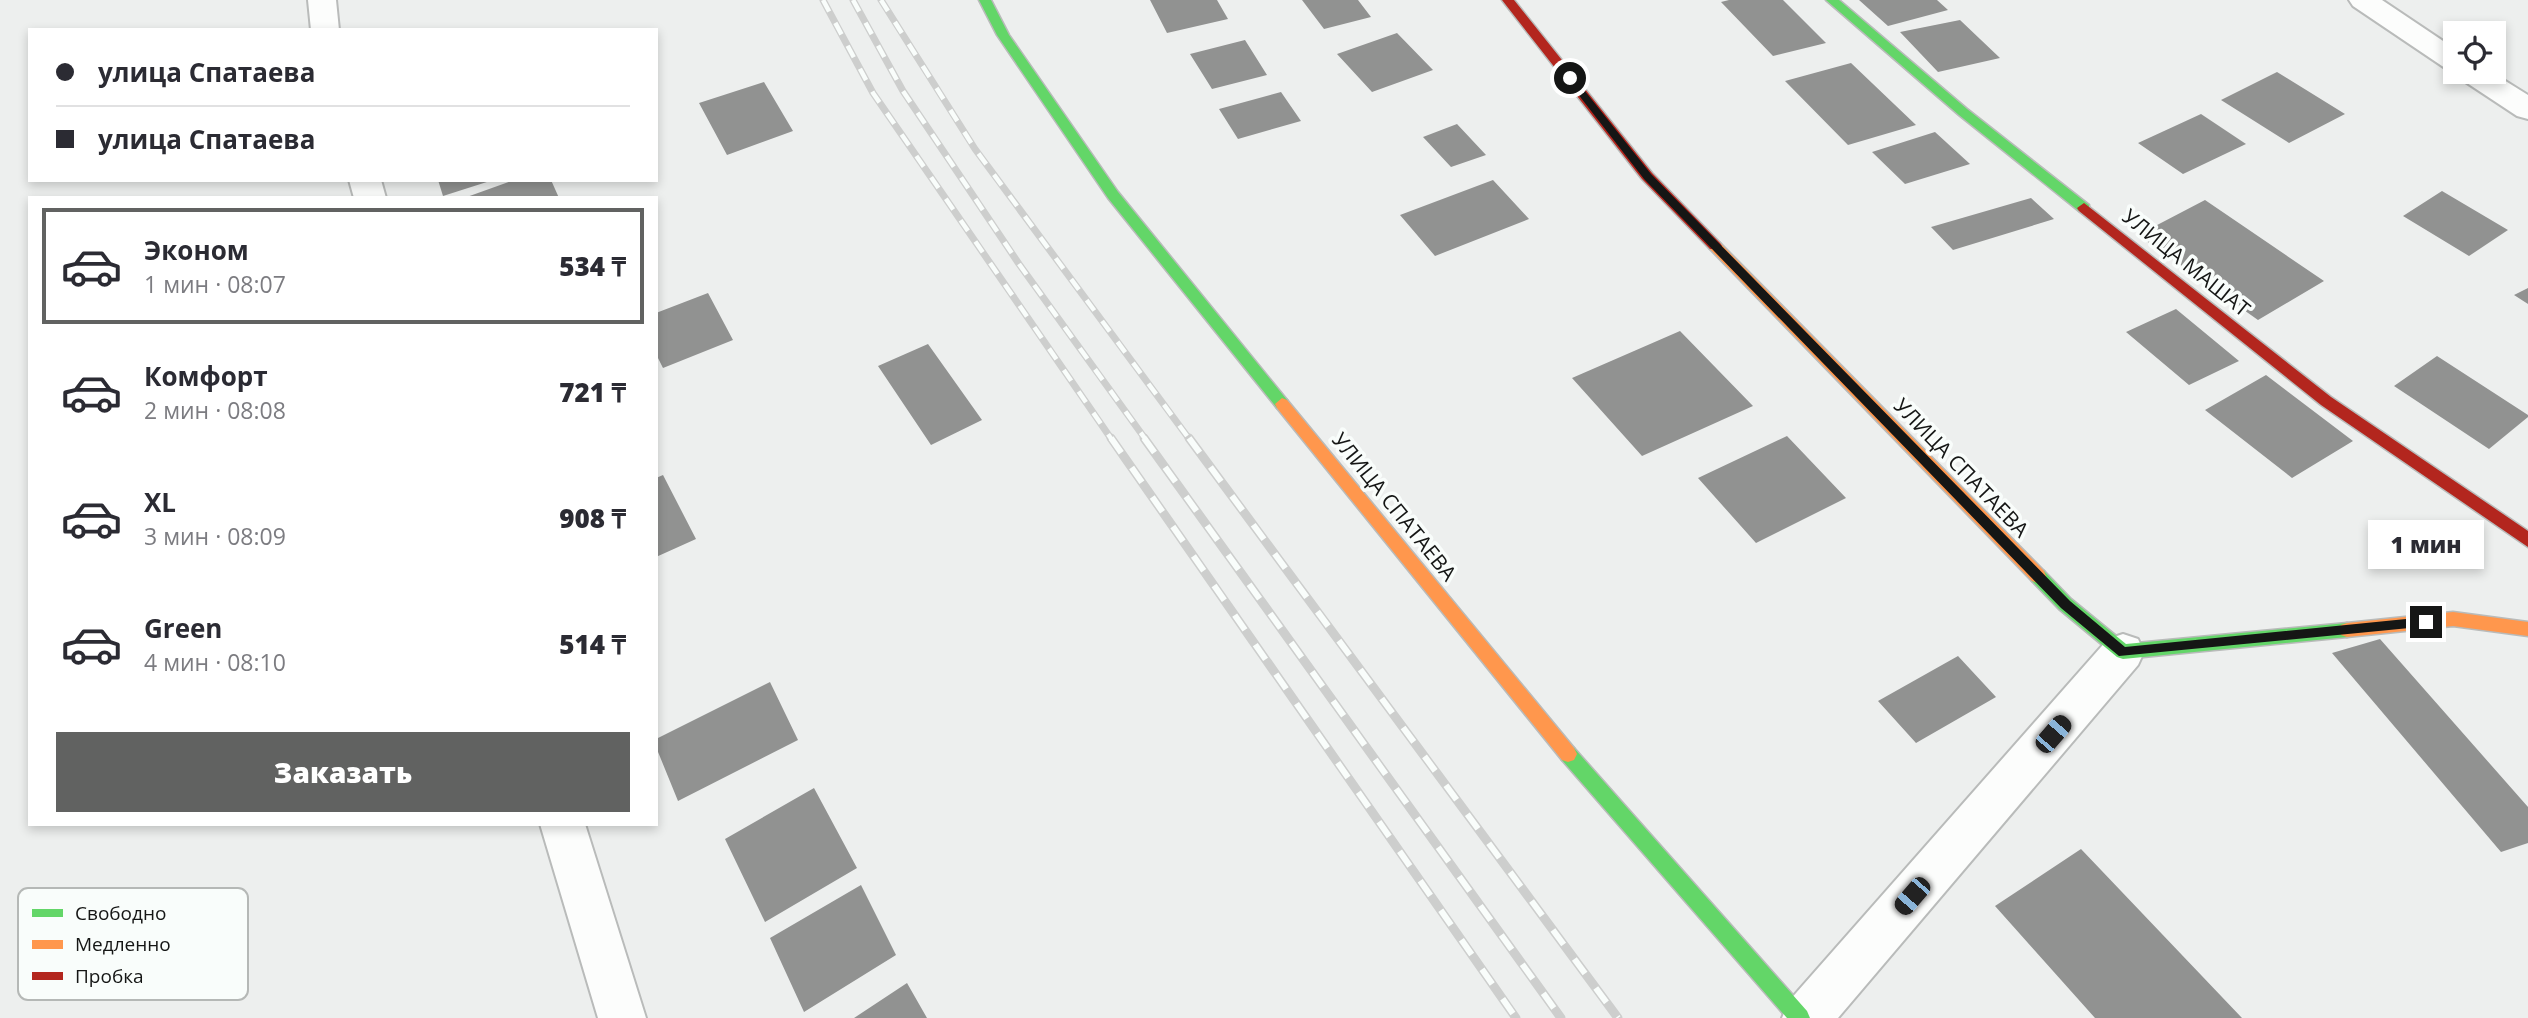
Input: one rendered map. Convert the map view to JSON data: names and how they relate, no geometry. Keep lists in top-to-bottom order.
{
  "streets": {
    "street": ["УЛИЦА МАШАТ", "УЛИЦА СПАТАЕВА"]
  },
  "legend": ["Свободно", "Медленно", "Пробка"],
  "page": {
    "banner": ["улица Спатаева", "улица Спатаева"],
    "list": [
      {
        "name": "Эконом",
        "note": "1 мин · 08:07",
        "value": "534 ₸"
      },
      {
        "name": "Комфорт",
        "note": "2 мин · 08:08",
        "value": "721 ₸"
      },
      {
        "name": "XL",
        "note": "3 мин · 08:09",
        "value": "908 ₸"
      },
      {
        "name": "Green",
        "note": "4 мин · 08:10",
        "value": "514 ₸"
      }
    ],
    "bubble": "1 мин",
    "buttons": "Заказать"
  }
}
